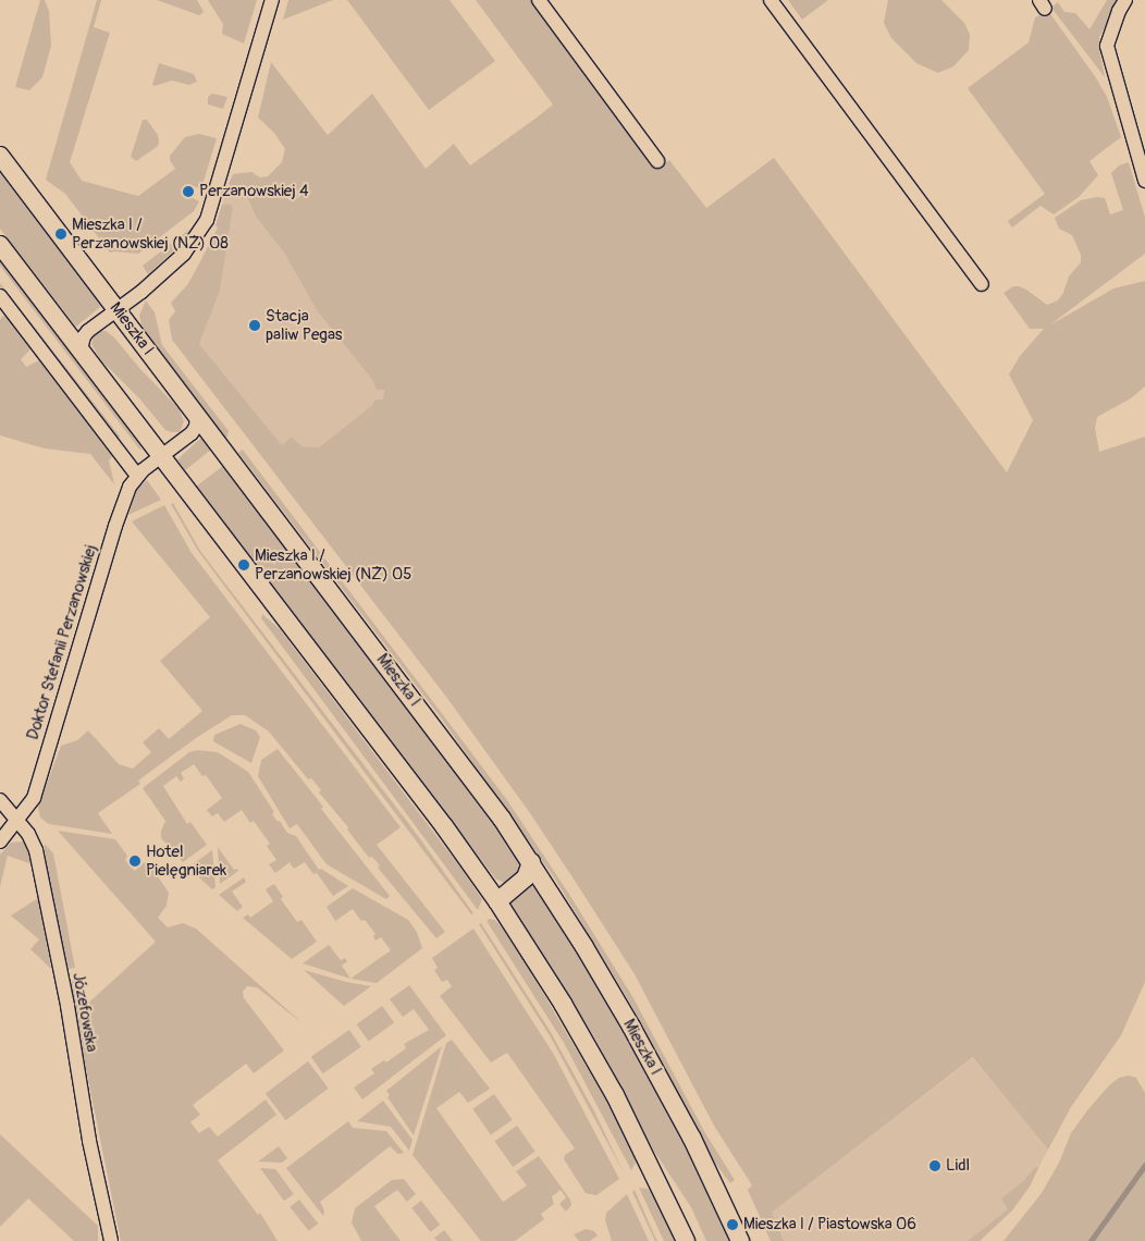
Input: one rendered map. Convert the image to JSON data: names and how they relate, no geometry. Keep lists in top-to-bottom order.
{
  "streets": {
    "street": ["Mieszka I", "Doktor Stefanii Perzanowskiej", "Józefowska"]
  },
  "crossings": [
    ["Mieszka I", "Doktor Stefanii Perzanowskiej"],
    ["Doktor Stefanii Perzanowskiej", "Józefowska"]
  ],
  "places": [
    "Perzanowskiej 4",
    "Mieszka I / Perzanowskiej (NŻ) 08",
    "Stacja paliw Pegas",
    "Mieszka I / Perzanowskiej (NŻ) 05",
    "Hotel Pielęgniarek",
    "Lidl",
    "Mieszka I / Piastowska 06"
  ]
}
